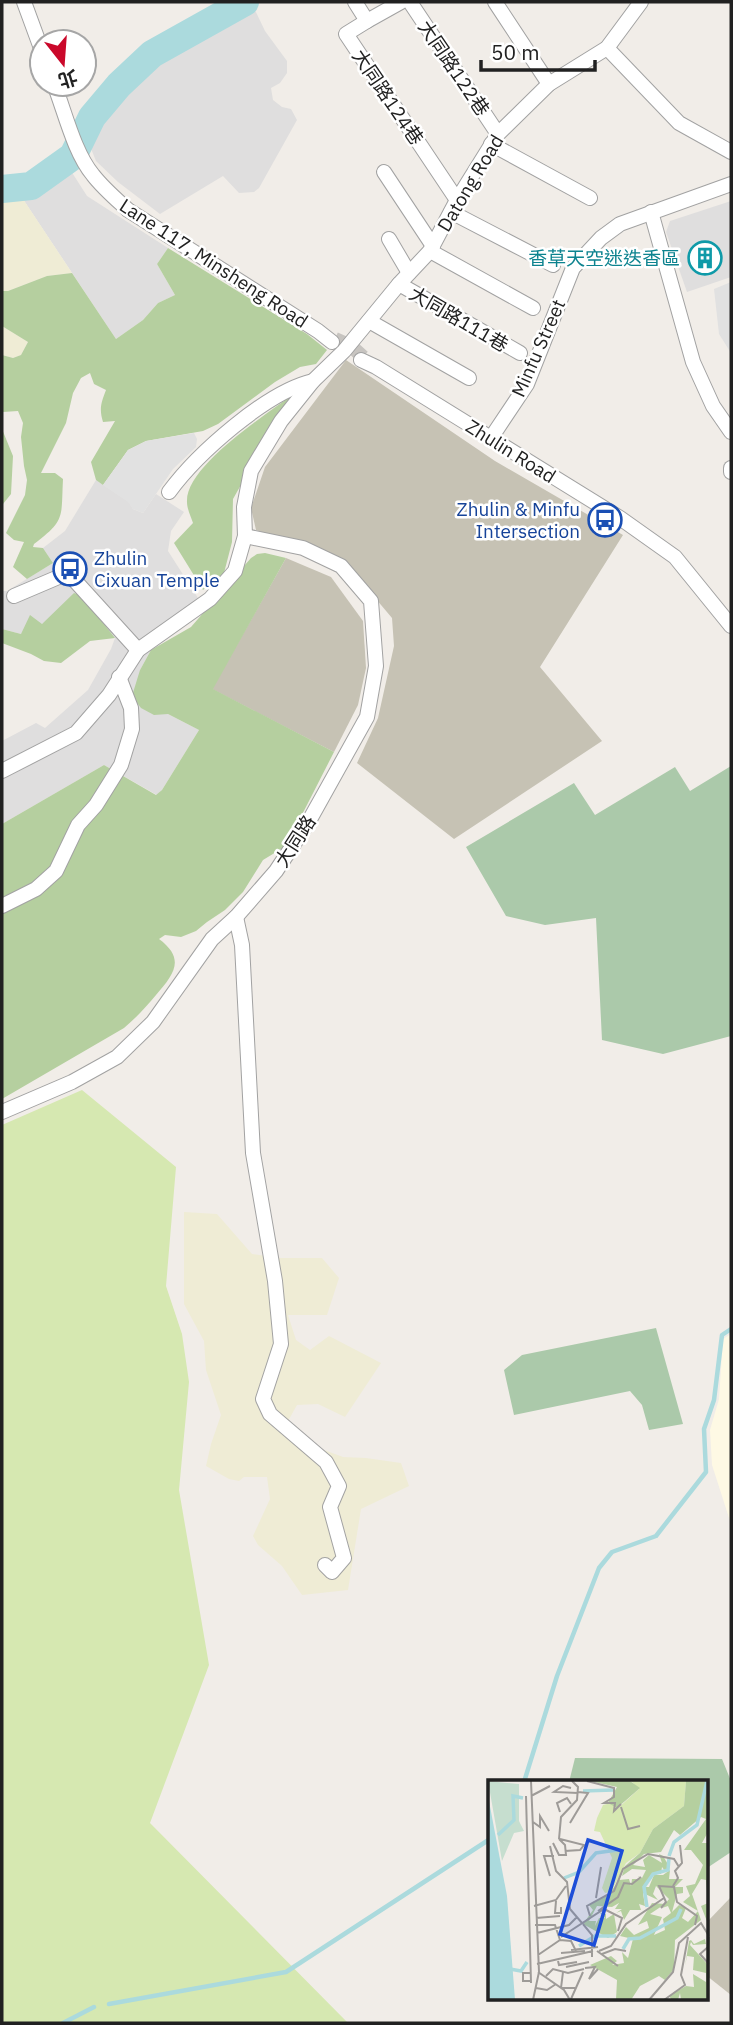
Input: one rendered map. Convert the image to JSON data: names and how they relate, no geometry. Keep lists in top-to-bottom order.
{
  "streets": {
    "street": [
      "大同路122巷",
      "大同路124巷",
      "Datong Road",
      "Lane 117, Minsheng Road",
      "大同路111巷",
      "Minfu Street",
      "Zhulin Road",
      "大同路"
    ]
  },
  "crossings": [
    ["大同路122巷", "Datong Road"],
    ["大同路124巷", "Datong Road"],
    ["Datong Road", "大同路111巷"],
    ["Minfu Street", "Zhulin Road"]
  ],
  "places": {
    "building": ["香草天空迷迭香區"],
    "bus stop": ["Zhulin & Minfu Intersection", "Zhulin Cixuan Temple"]
  },
  "scale_bar": "50 m",
  "north": "bottom"
}
